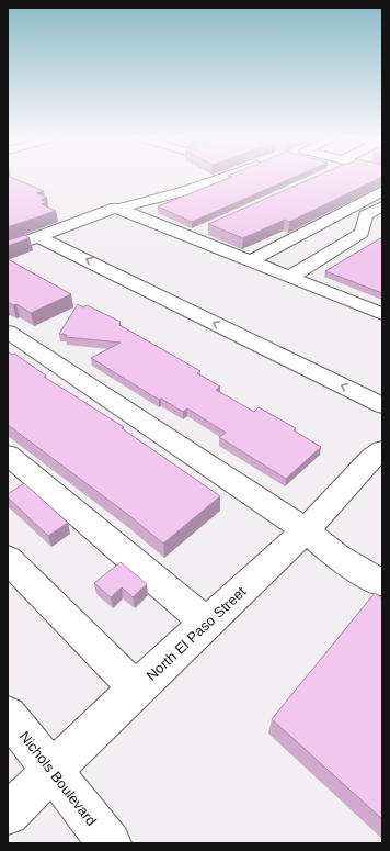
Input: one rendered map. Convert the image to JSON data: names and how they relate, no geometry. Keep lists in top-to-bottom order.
{
  "streets": {
    "street": ["North El Paso Street", "Nichols Boulevard"]
  },
  "crossings": [
    ["North El Paso Street", "Nichols Boulevard"]
  ]
}
